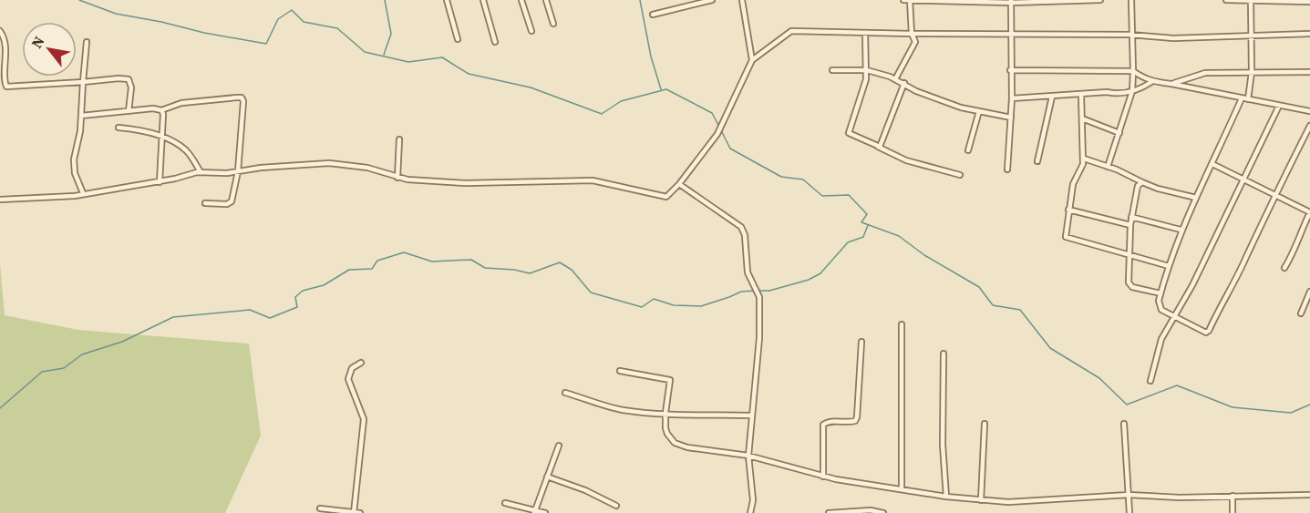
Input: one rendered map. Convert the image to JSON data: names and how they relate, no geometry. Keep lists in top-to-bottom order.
{
  "north": "top left"
}
